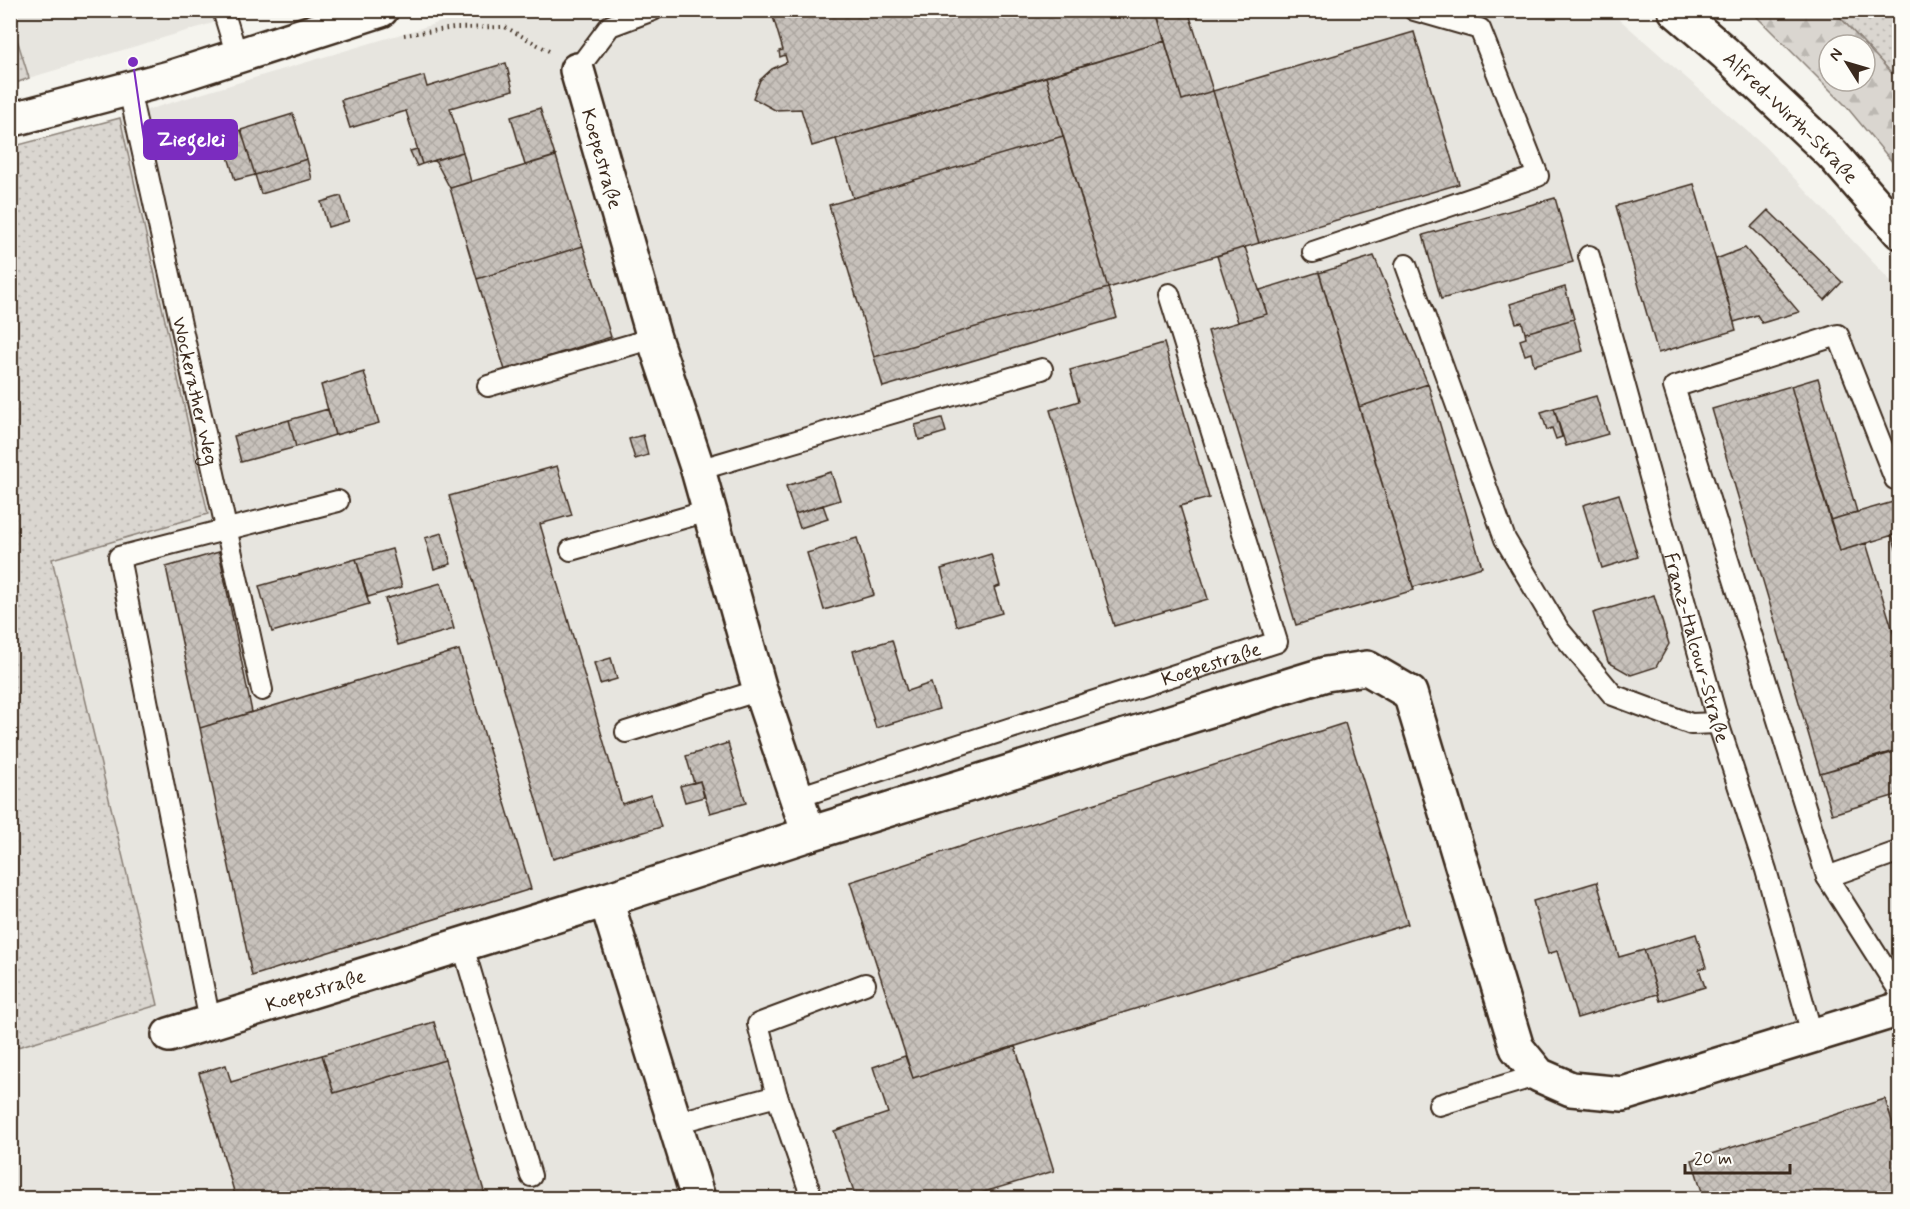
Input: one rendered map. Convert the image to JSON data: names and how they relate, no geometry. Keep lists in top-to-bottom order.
{
  "streets": {
    "street": ["Alfred-Wirth-Straße", "Koepestraße"],
    "lane": ["Wockerather Weg", "Franz-Halcour-Straße"]
  },
  "places": ["Ziegelei"],
  "scale_bar": "20 m",
  "north": "top left"
}
